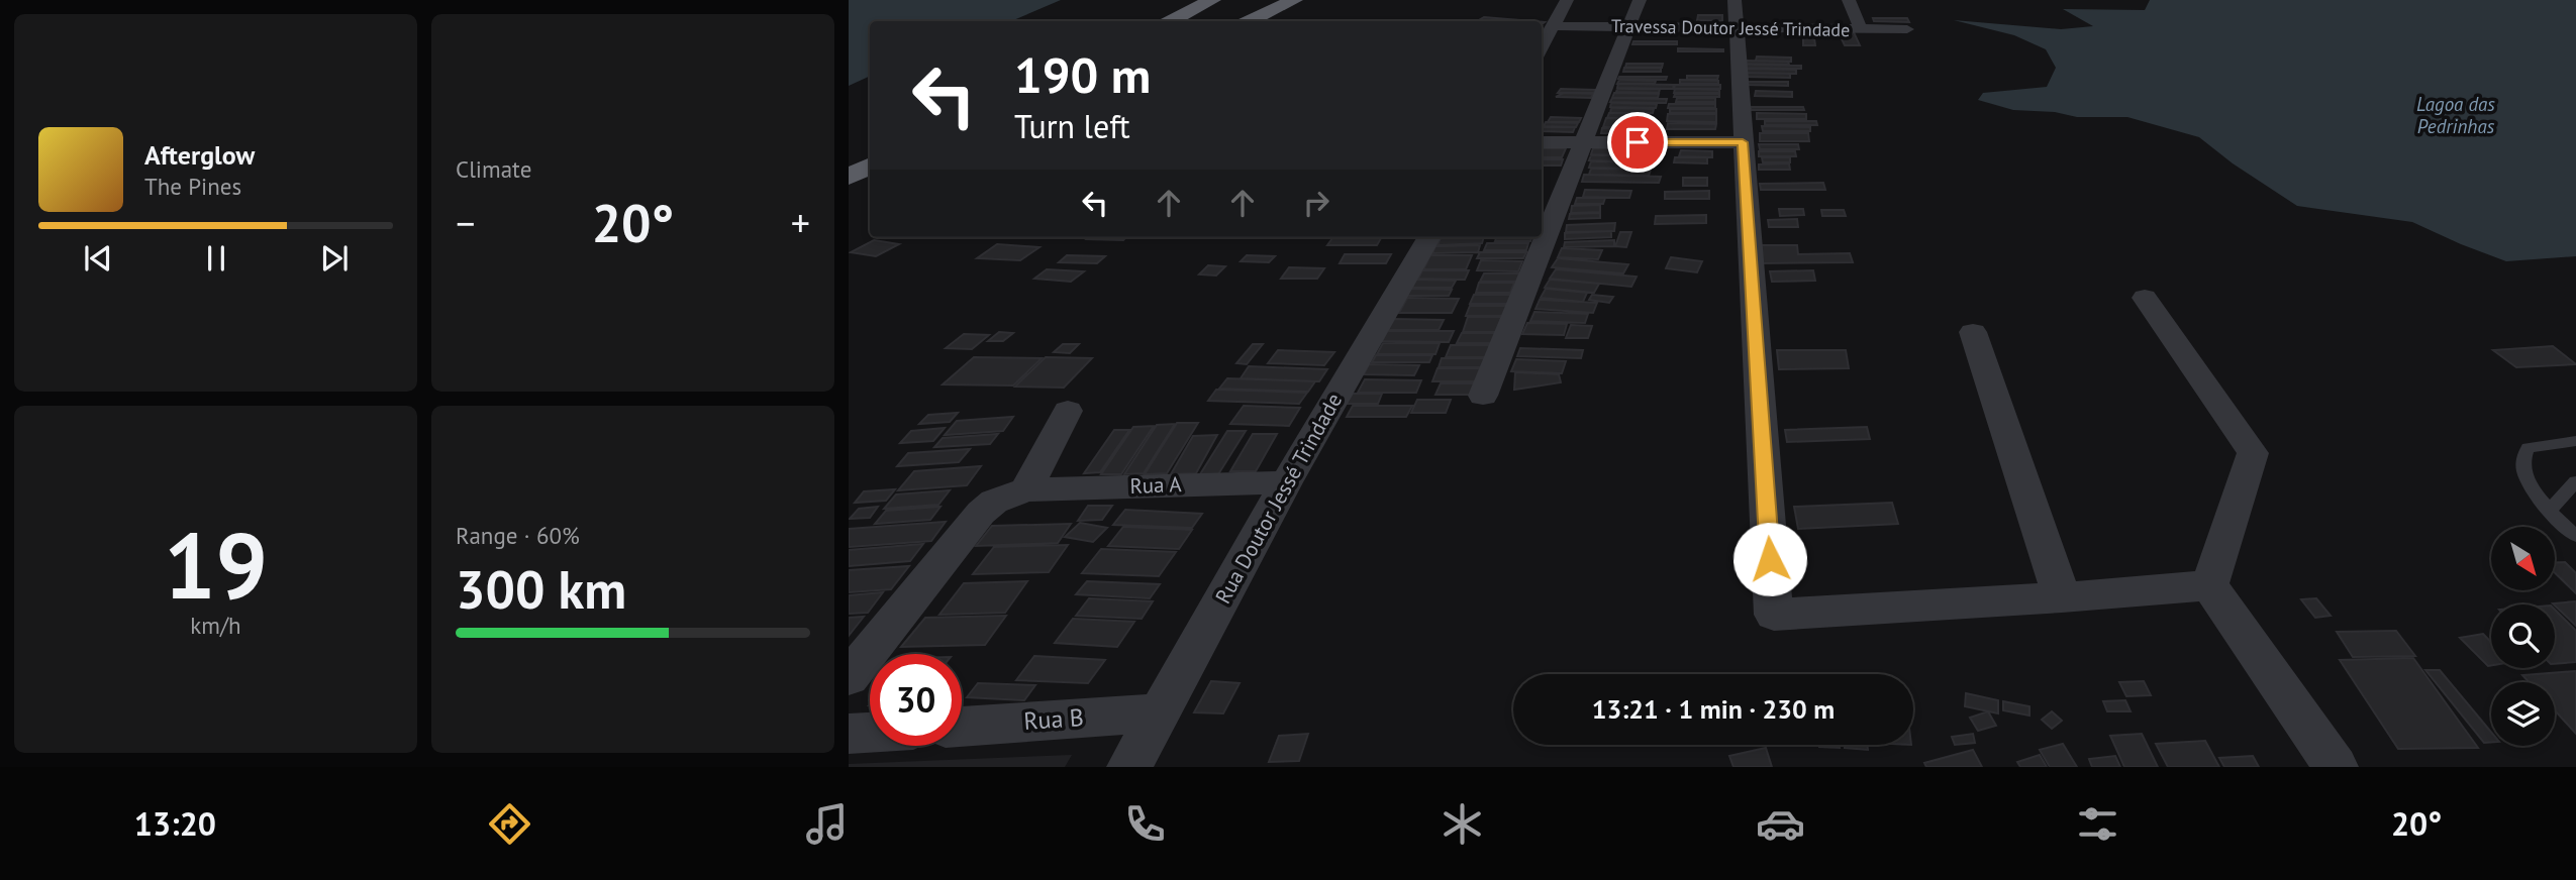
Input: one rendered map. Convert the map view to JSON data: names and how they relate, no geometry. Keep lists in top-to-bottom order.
{
  "streets": {
    "street": [
      "Travessa Doutor Jessé Trindade",
      "Rua A",
      "Rua Doutor Jessé Trindade",
      "Rua B"
    ]
  },
  "crossings": [
    ["Rua A", "Rua Doutor Jessé Trindade"],
    ["Rua Doutor Jessé Trindade", "Rua B"]
  ],
  "water": ["Lagoa das Pedrinhas"],
  "north": "bottom right",
  "page": {
    "tile": [
      "Climate",
      ["19", "km/h"],
      ["Range · 60%", "300 km"]
    ],
    "turn": ["190 m", "Turn left"],
    "song": ["Afterglow", "The Pines"],
    "heat": ["−", "20°", "+"],
    "limit": "30",
    "trip": "13:21 · 1 min · 230 m",
    "tabs": ["13:20", "20°"]
  }
}
